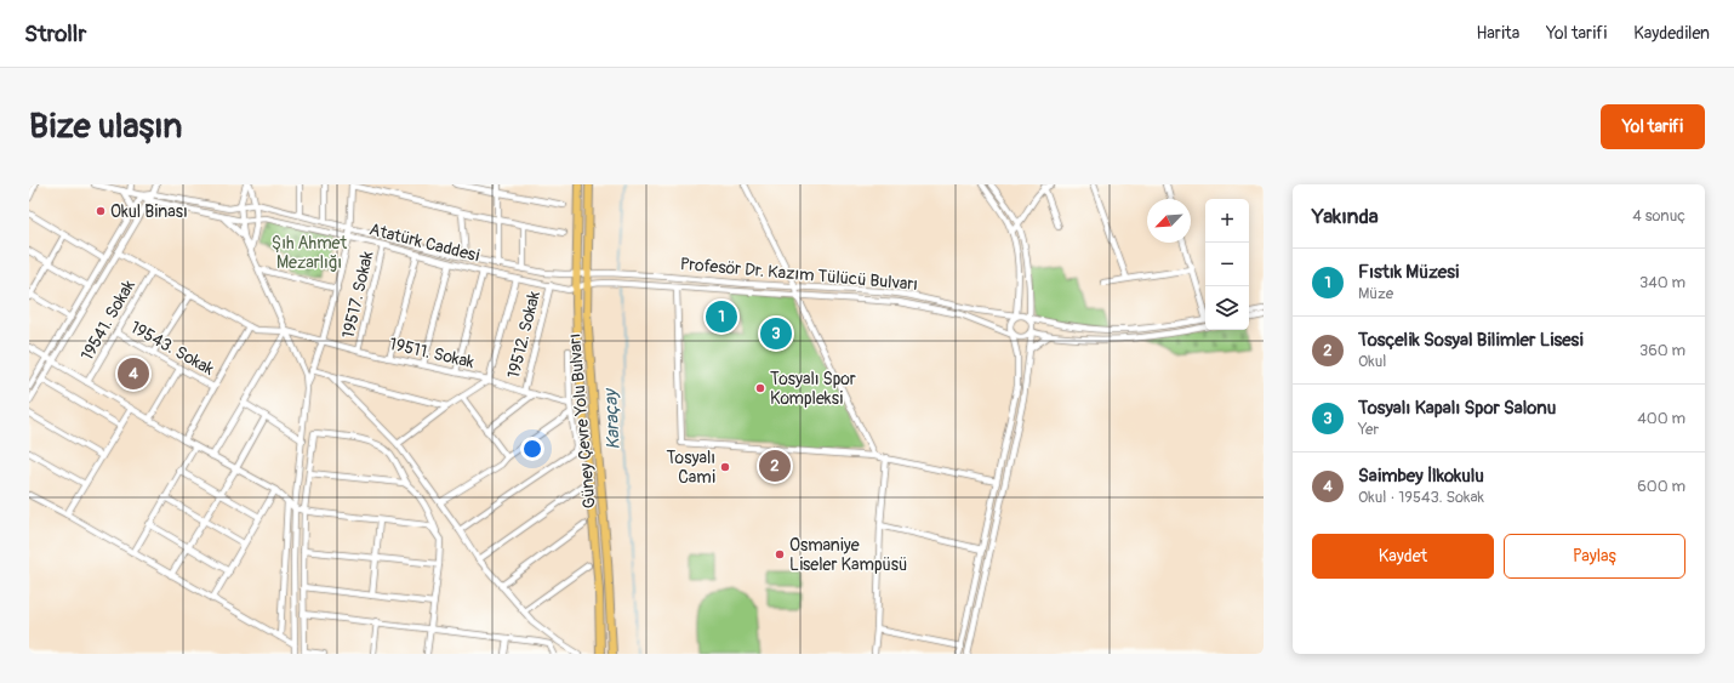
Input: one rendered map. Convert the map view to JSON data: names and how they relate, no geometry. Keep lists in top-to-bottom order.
{
  "streets": {
    "highway": ["Güney Çevre Yolu Bulvarı"],
    "street": [
      "Atatürk Caddesi",
      "Profesör Dr. Kazım Tülücü Bulvarı",
      "19517. Sokak",
      "19541. Sokak",
      "19512. Sokak",
      "19543. Sokak",
      "19511. Sokak"
    ]
  },
  "crossings": [
    ["Atatürk Caddesi", "Profesör Dr. Kazım Tülücü Bulvarı"],
    ["Atatürk Caddesi", "19517. Sokak"],
    ["Atatürk Caddesi", "19512. Sokak"],
    ["Atatürk Caddesi", "Güney Çevre Yolu Bulvarı"],
    ["Profesör Dr. Kazım Tülücü Bulvarı", "Güney Çevre Yolu Bulvarı"],
    ["19517. Sokak", "19511. Sokak"],
    ["19541. Sokak", "19543. Sokak"],
    ["19541. Sokak", "19511. Sokak"],
    ["19512. Sokak", "19511. Sokak"]
  ],
  "water": ["Karaçay"],
  "parks": ["Şıh Ahmet Mezarlığı"],
  "places": [
    "Okul Binası",
    "Tosyalı Spor Kompleksi",
    "Tosyalı Cami",
    "Osmaniye Liseler Kampüsü"
  ],
  "north": "bottom left",
  "page": {
    "header": "Strollr",
    "nav": ["Harita", "Yol tarifi", "Kaydedilen"],
    "buttons": [
      "Yol tarifi",
      ["Kaydet", "Paylaş"]
    ],
    "title": "Bize ulaşın",
    "heading": ["Yakında", "4 sonuç"],
    "map_buttons": ["+", "−"],
    "list": [
      {
        "mark": "1",
        "name": "Fıstık Müzesi",
        "note": "Müze",
        "value": "340 m"
      },
      {
        "mark": "2",
        "name": "Tosçelik Sosyal Bilimler Lisesi",
        "note": "Okul",
        "value": "360 m"
      },
      {
        "mark": "3",
        "name": "Tosyalı Kapalı Spor Salonu",
        "note": "Yer",
        "value": "400 m"
      },
      {
        "mark": "4",
        "name": "Saimbey İlkokulu",
        "note": "Okul · 19543. Sokak",
        "value": "600 m"
      }
    ],
    "pins": [
      "1",
      "3",
      "4",
      "2"
    ]
  }
}
